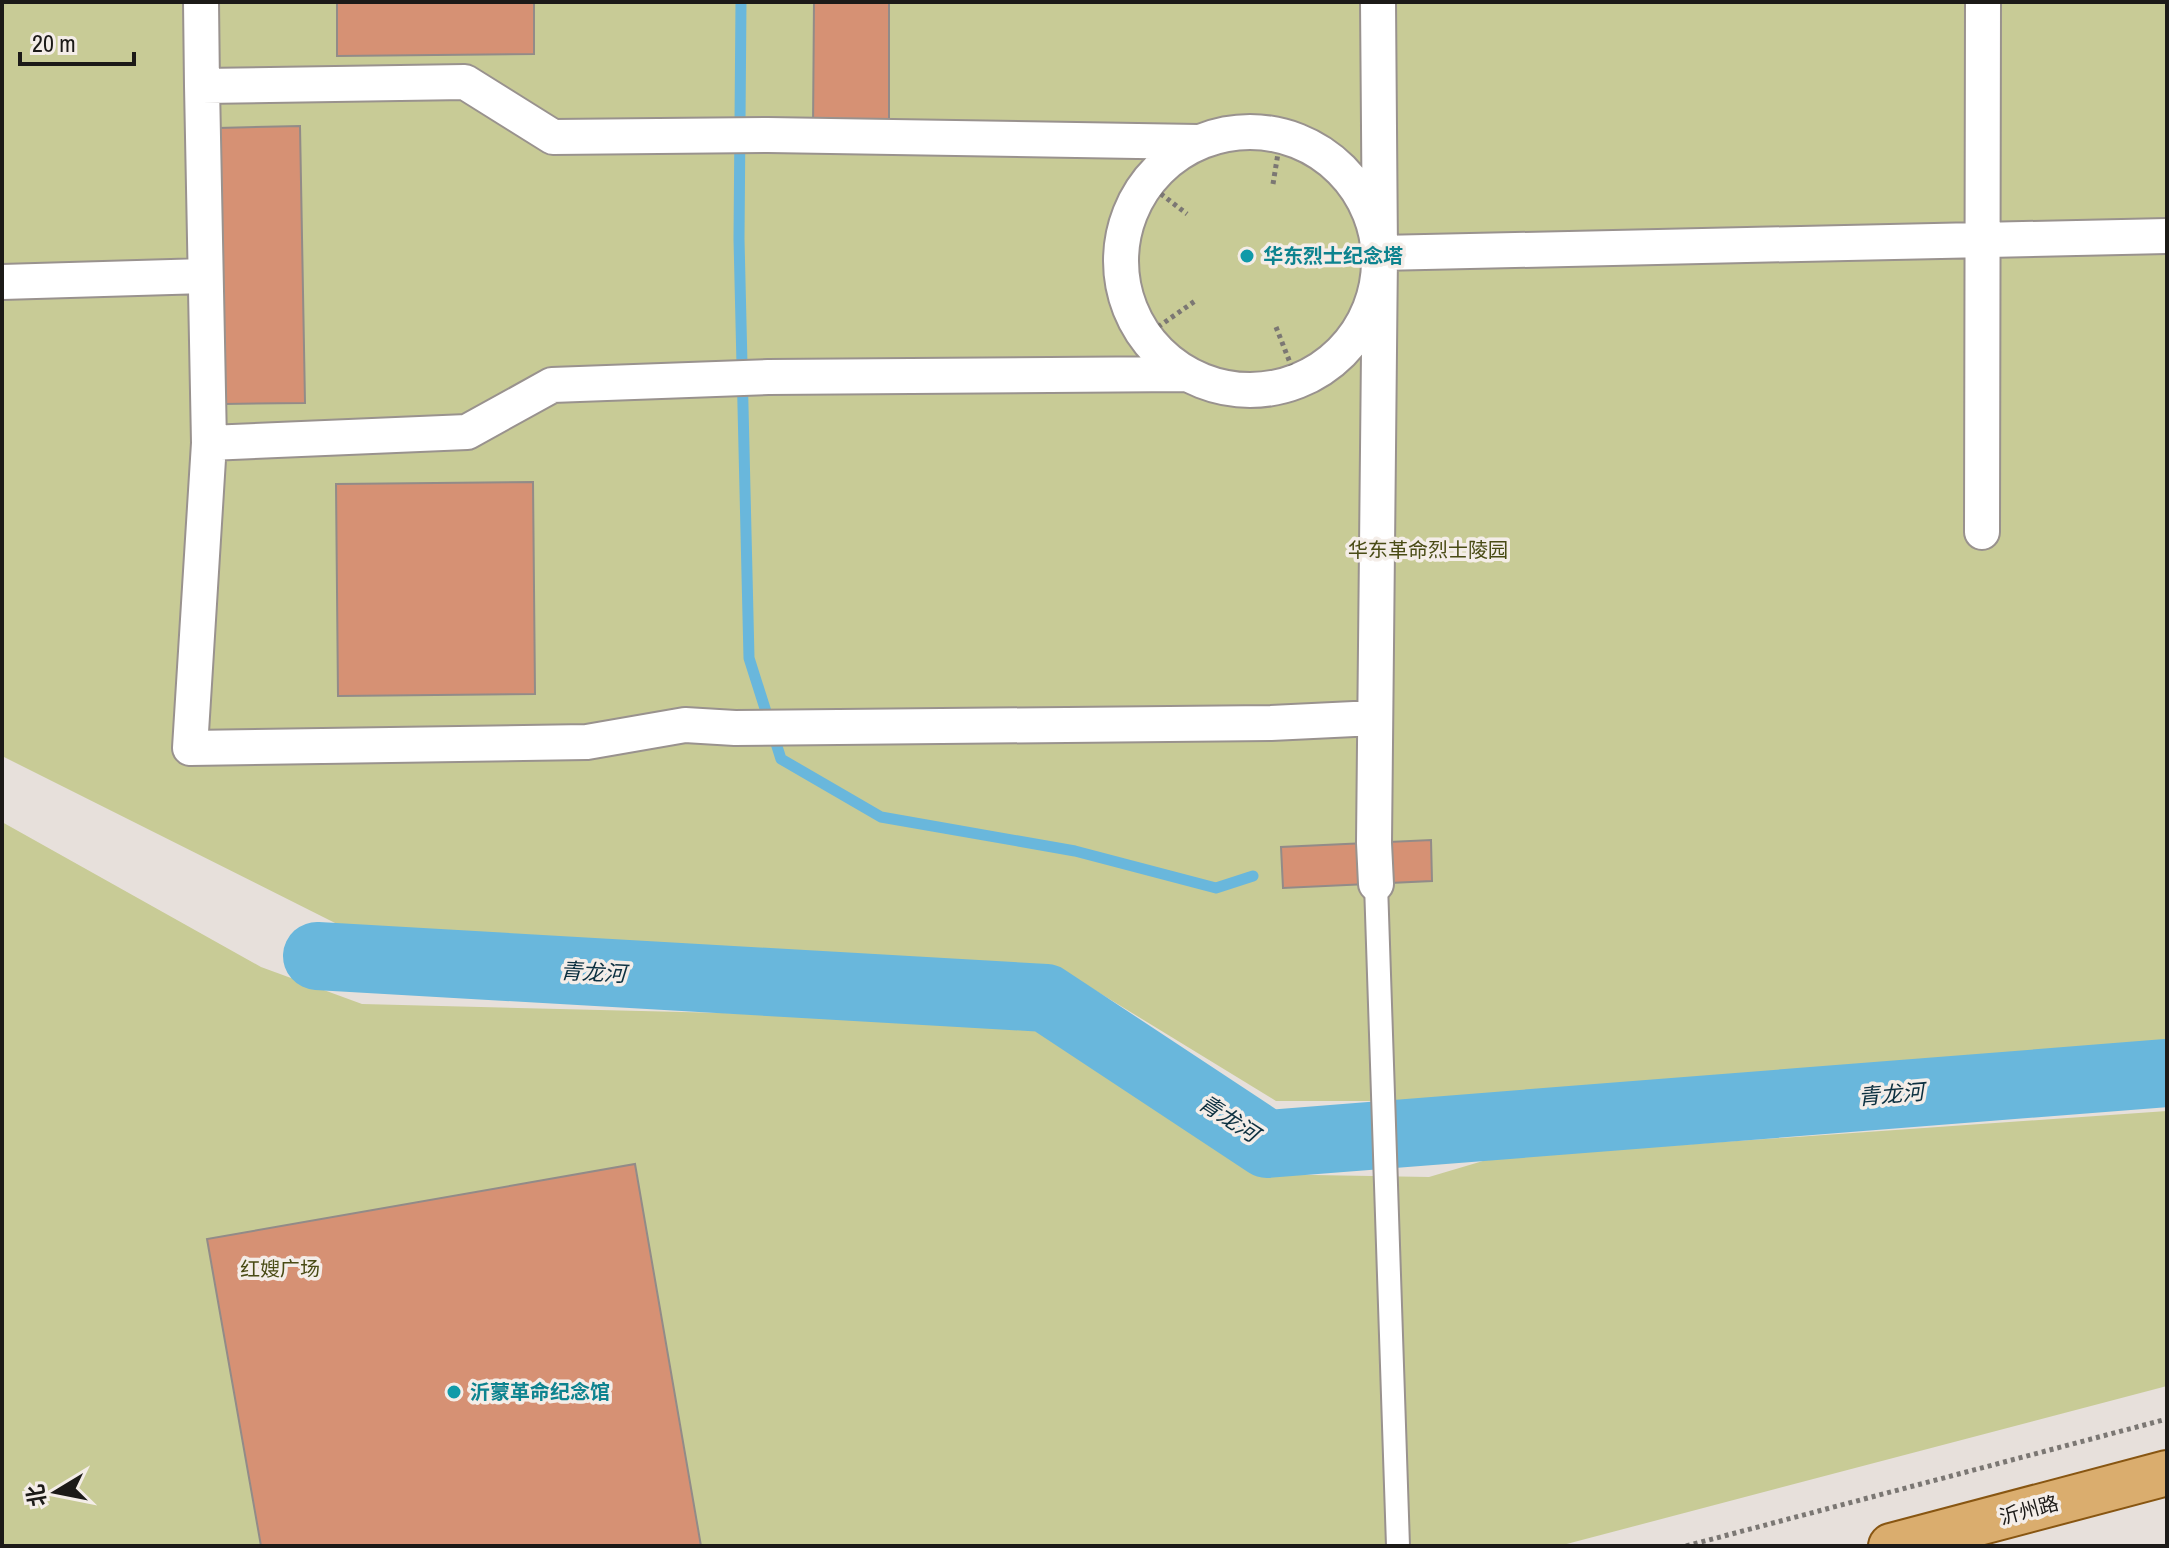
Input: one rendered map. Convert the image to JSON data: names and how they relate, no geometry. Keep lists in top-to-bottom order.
{
  "streets": {
    "main road": ["沂州路"]
  },
  "water": ["青龙河"],
  "parks": ["华东革命烈士陵园", "红嫂广场"],
  "places": ["华东烈士纪念塔", "沂蒙革命纪念馆"],
  "scale_bar": "20 m",
  "north": "left"
}
